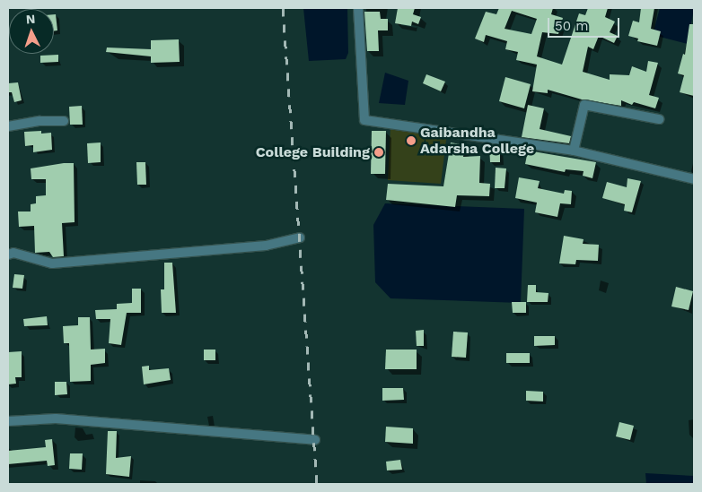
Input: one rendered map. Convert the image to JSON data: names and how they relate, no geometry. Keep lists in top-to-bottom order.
{
  "places": ["Gaibandha Adarsha College", "College Building"],
  "scale_bar": "50 m",
  "north": "top"
}
